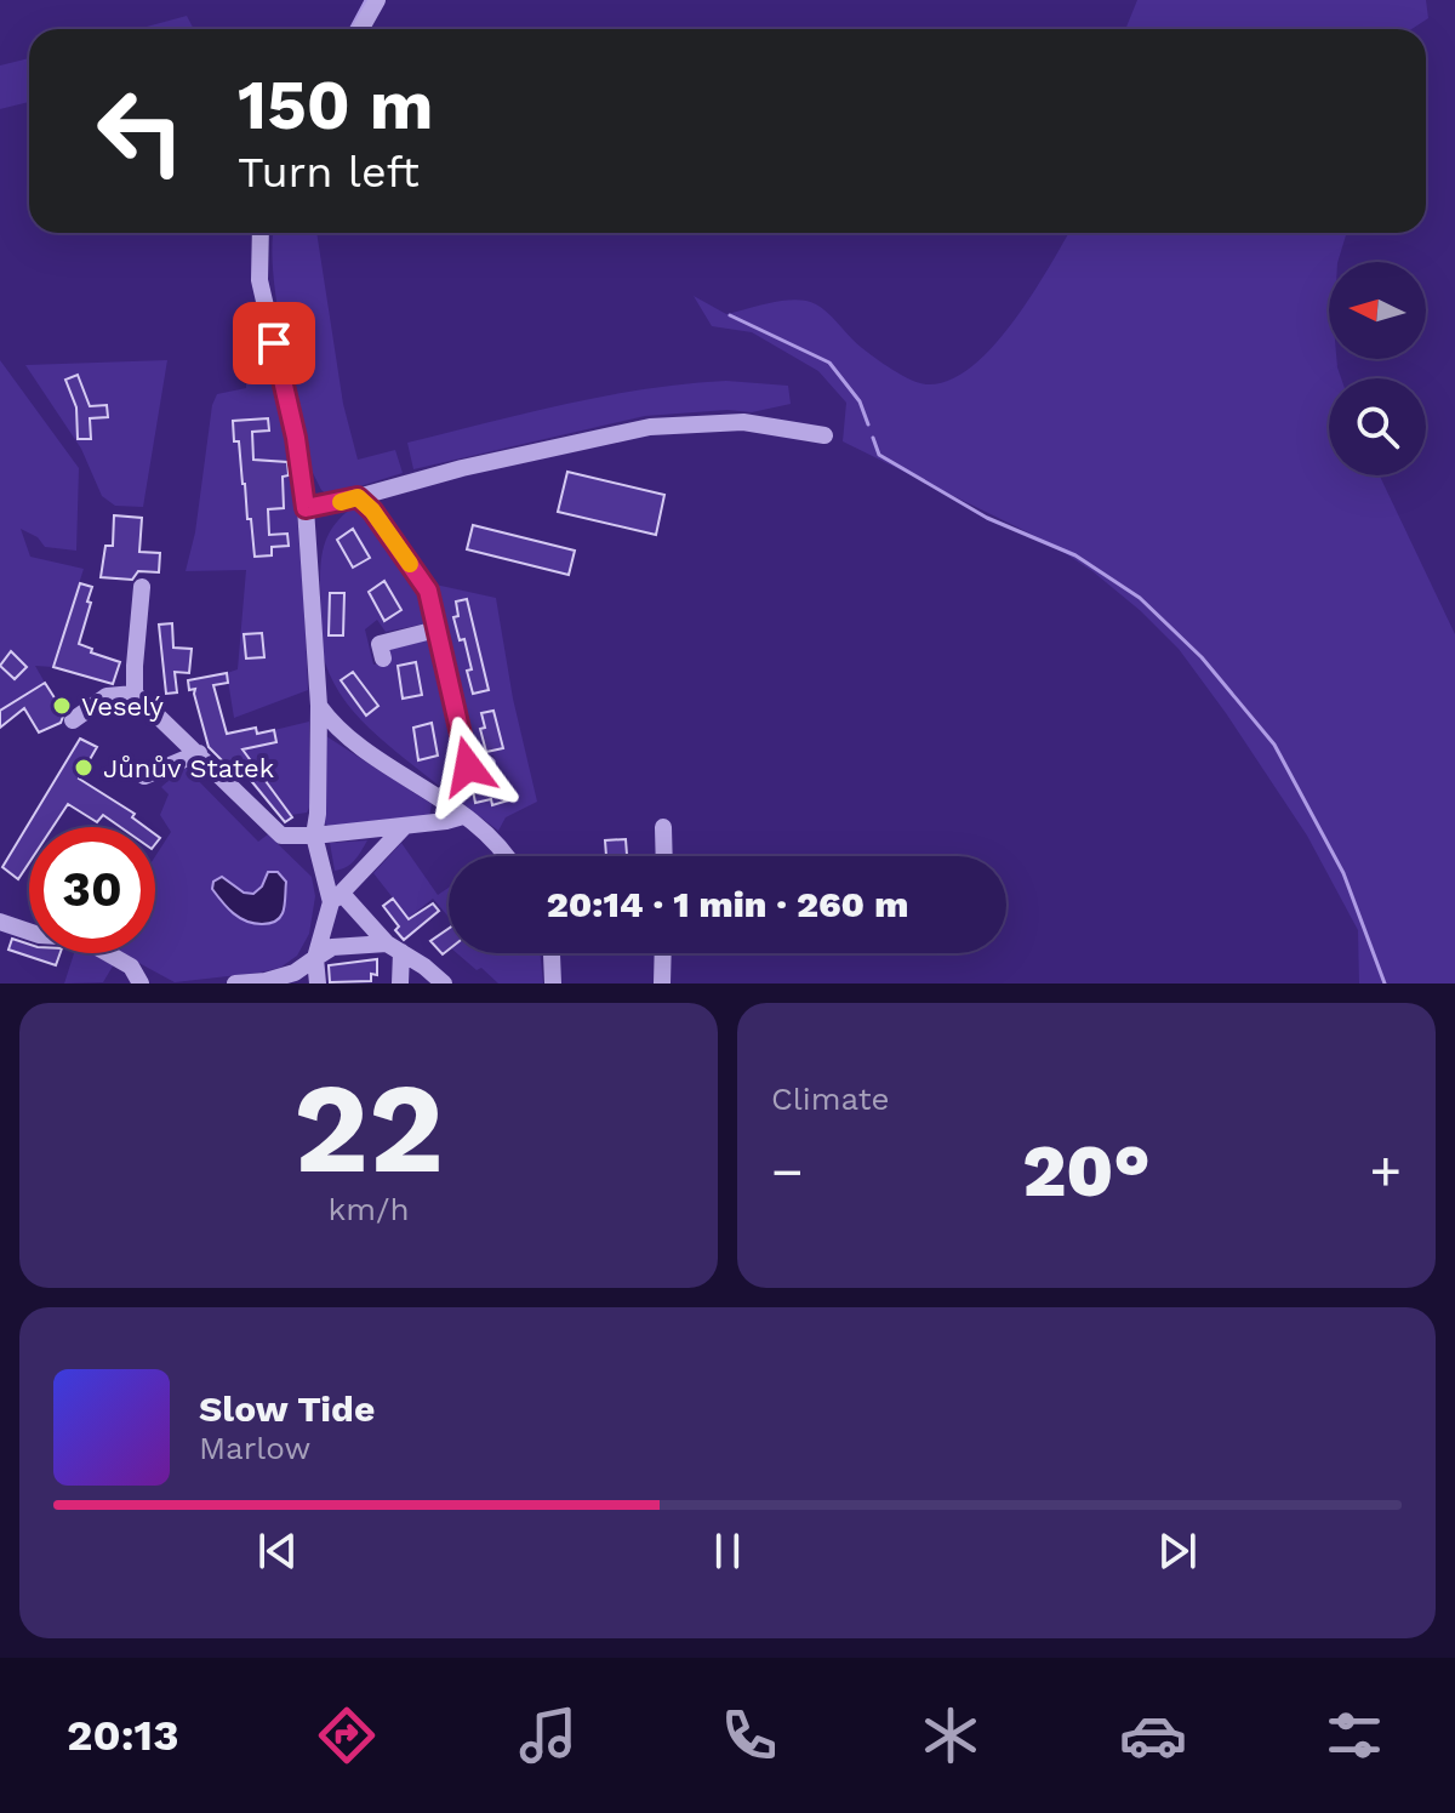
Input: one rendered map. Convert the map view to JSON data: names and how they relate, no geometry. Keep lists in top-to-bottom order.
{
  "places": ["Veselý", "Jůnův Statek"],
  "north": "left",
  "page": {
    "turn": ["150 m", "Turn left"],
    "limit": "30",
    "trip": "20:14 · 1 min · 260 m",
    "tile": [
      ["22", "km/h"],
      "Climate"
    ],
    "heat": ["−", "20°", "+"],
    "song": ["Slow Tide", "Marlow"],
    "tabs": "20:13"
  }
}
